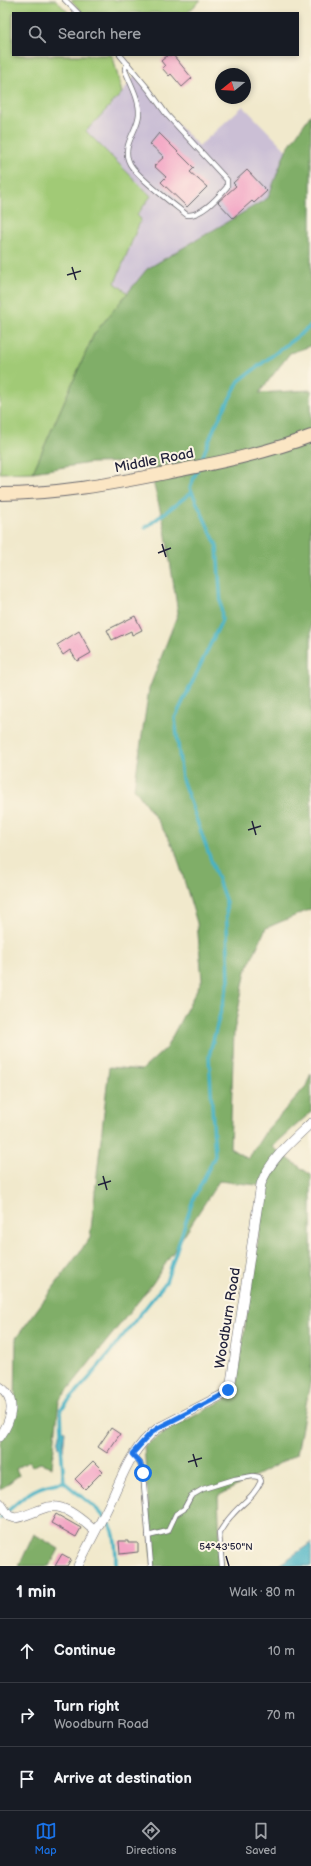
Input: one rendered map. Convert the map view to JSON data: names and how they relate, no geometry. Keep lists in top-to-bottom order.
{
  "streets": {
    "main road": ["Middle Road"],
    "street": ["Woodburn Road"]
  },
  "north": "left",
  "page": {
    "search": "Search here",
    "heading": ["1 min", "Walk · 80 m"],
    "list": [
      ["Continue", "10 m"],
      ["Turn right", "Woodburn Road", "70 m"],
      "Arrive at destination"
    ],
    "nav": ["Map", "Directions", "Saved"]
  },
  "coordinates": ["54°43'50\"N"]
}
